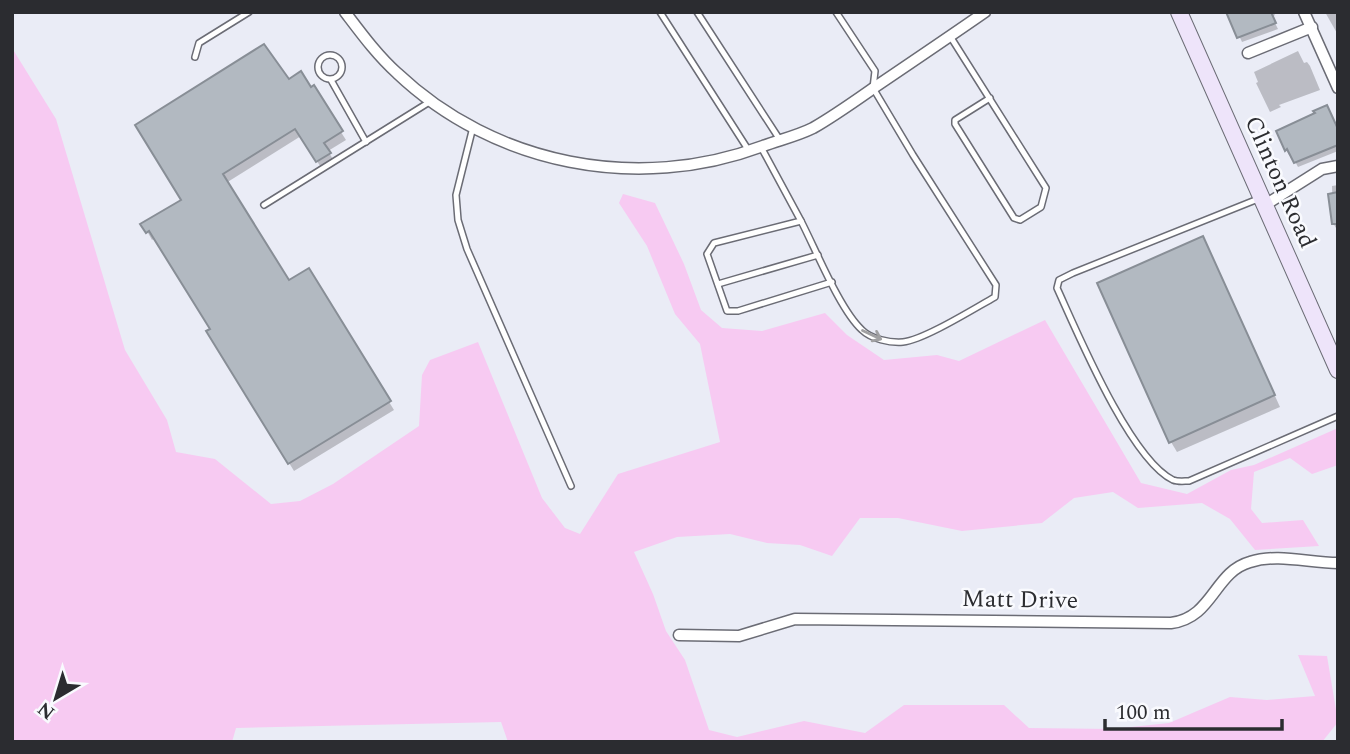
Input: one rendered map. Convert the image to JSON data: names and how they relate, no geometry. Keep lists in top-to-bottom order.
{
  "streets": {
    "street": ["Clinton Road", "Matt Drive"]
  },
  "scale_bar": "100 m",
  "north": "bottom left"
}
